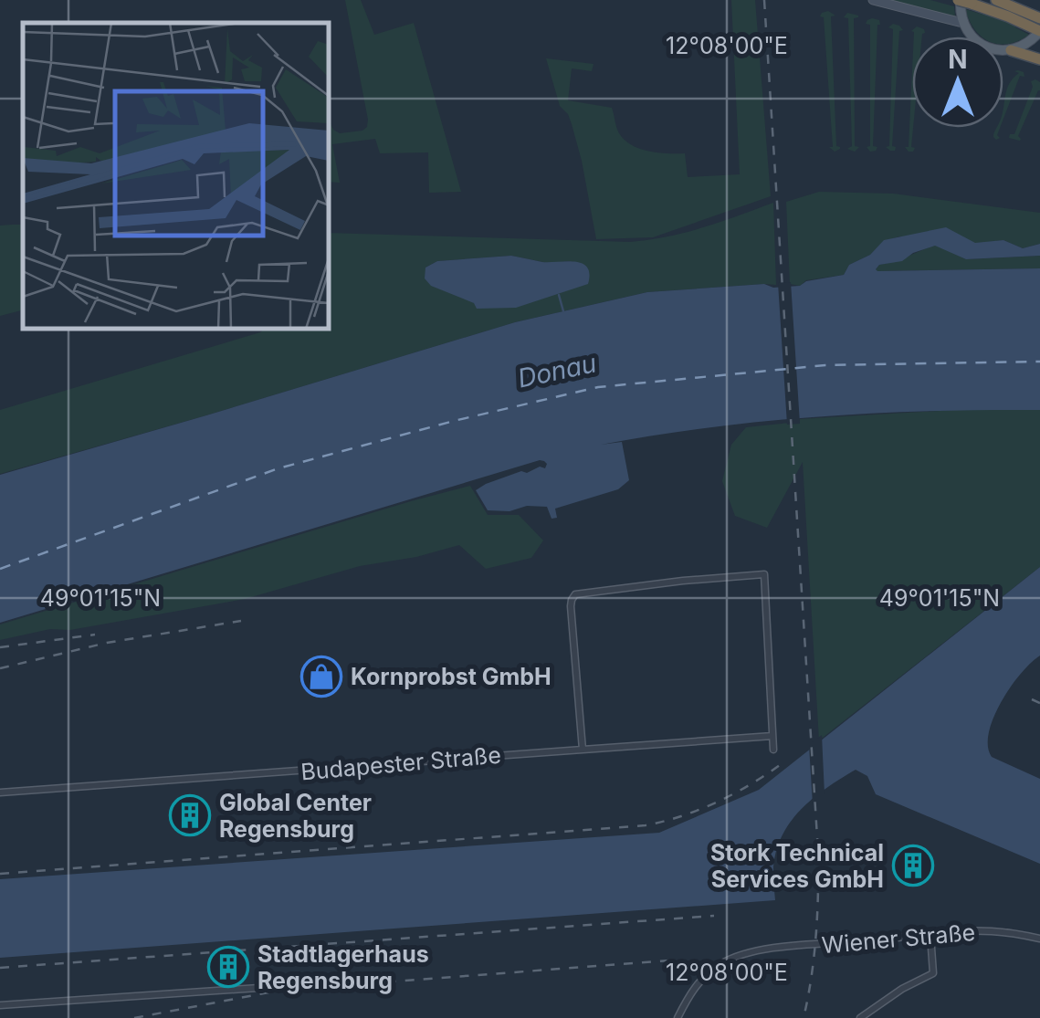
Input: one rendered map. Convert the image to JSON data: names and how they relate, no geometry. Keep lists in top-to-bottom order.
{
  "streets": {
    "street": ["Budapester Straße", "Wiener Straße"]
  },
  "water": ["Donau"],
  "places": {
    "shop": ["Kornprobst GmbH"],
    "building": ["Global Center Regensburg", "Stork Technical Services GmbH", "Stadtlagerhaus Regensburg"]
  },
  "north": "top",
  "coordinates": ["12°08'00\"E", "49°01'15\"N"]
}
